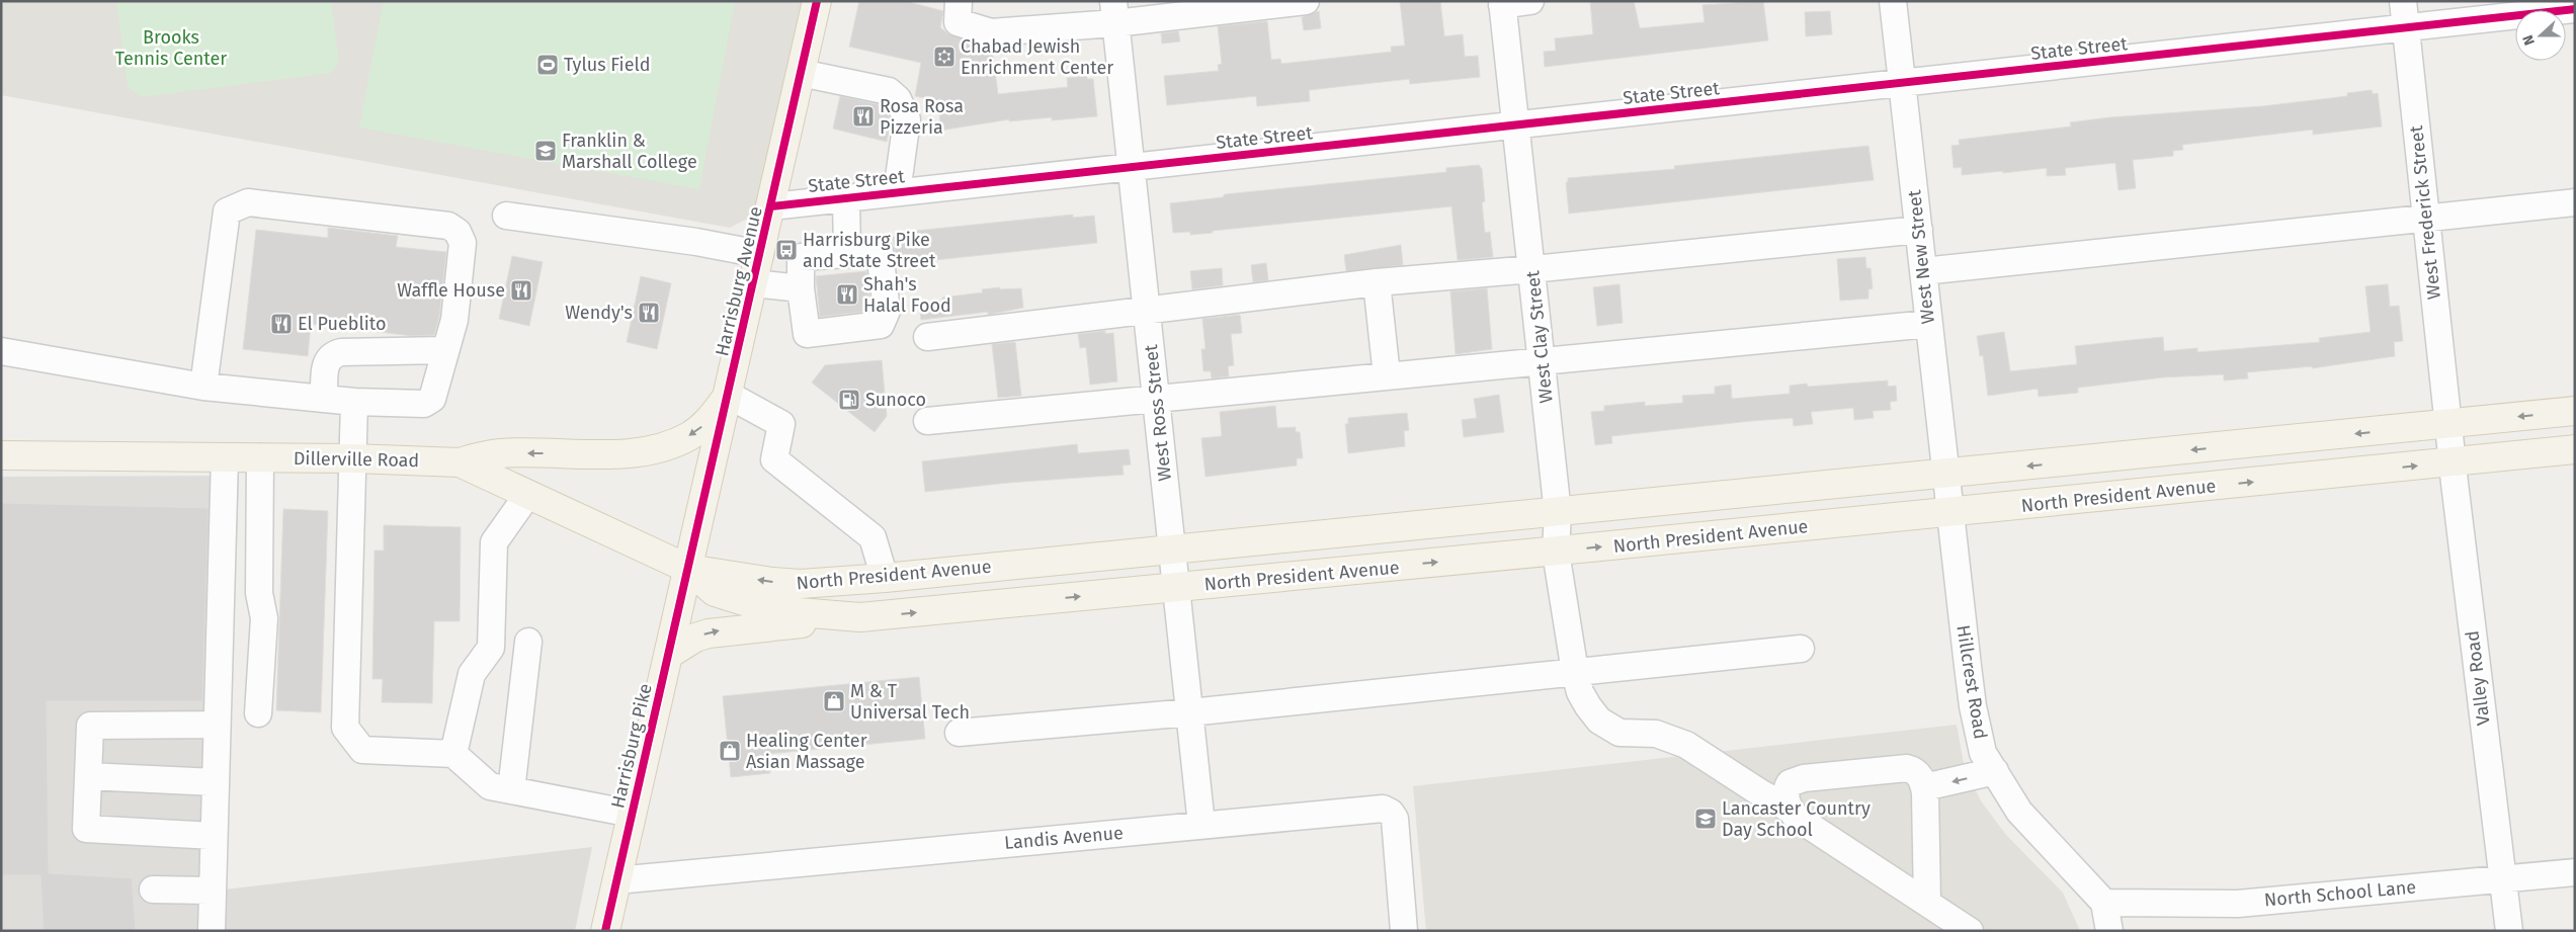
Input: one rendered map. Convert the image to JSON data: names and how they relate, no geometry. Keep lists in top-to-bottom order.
{
  "streets": {
    "main road": [
      "Harrisburg Avenue",
      "Dillerville Road",
      "North President Avenue",
      "Harrisburg Pike"
    ],
    "street": [
      "State Street",
      "West Frederick Street",
      "West New Street",
      "West Clay Street",
      "West Ross Street",
      "Valley Road",
      "Hillcrest Road",
      "Landis Avenue",
      "North School Lane"
    ]
  },
  "crossings": [
    ["State Street", "West Frederick Street"],
    ["State Street", "West New Street"],
    ["State Street", "Harrisburg Avenue"],
    ["State Street", "West Clay Street"],
    ["State Street", "West Ross Street"],
    ["West Frederick Street", "North President Avenue"],
    ["West Frederick Street", "Valley Road"],
    ["West New Street", "North President Avenue"],
    ["West New Street", "Hillcrest Road"],
    ["Harrisburg Avenue", "Dillerville Road"],
    ["Harrisburg Avenue", "North President Avenue"],
    ["Harrisburg Avenue", "Harrisburg Pike"],
    ["West Clay Street", "North President Avenue"],
    ["West Ross Street", "North President Avenue"],
    ["West Ross Street", "Landis Avenue"],
    ["Dillerville Road", "North President Avenue"],
    ["Dillerville Road", "Harrisburg Pike"],
    ["North President Avenue", "Valley Road"],
    ["North President Avenue", "Hillcrest Road"],
    ["North President Avenue", "Harrisburg Pike"],
    ["Valley Road", "North School Lane"],
    ["Hillcrest Road", "North School Lane"],
    ["Harrisburg Pike", "Landis Avenue"]
  ],
  "parks": ["Brooks Tennis Center"],
  "places": {
    "synagogue": ["Chabad Jewish Enrichment Center"],
    "sports": ["Tylus Field"],
    "restaurant": [
      "Rosa Rosa Pizzeria",
      "Waffle House",
      "Shah's Halal Food",
      "Wendy's",
      "El Pueblito"
    ],
    "school or university": ["Franklin & Marshall College", "Lancaster Country Day School"],
    "bus stop": ["Harrisburg Pike and State Street"],
    "fuel station": ["Sunoco"],
    "shop": ["M & T Universal Tech", "Healing Center Asian Massage"]
  },
  "north": "left"
}
